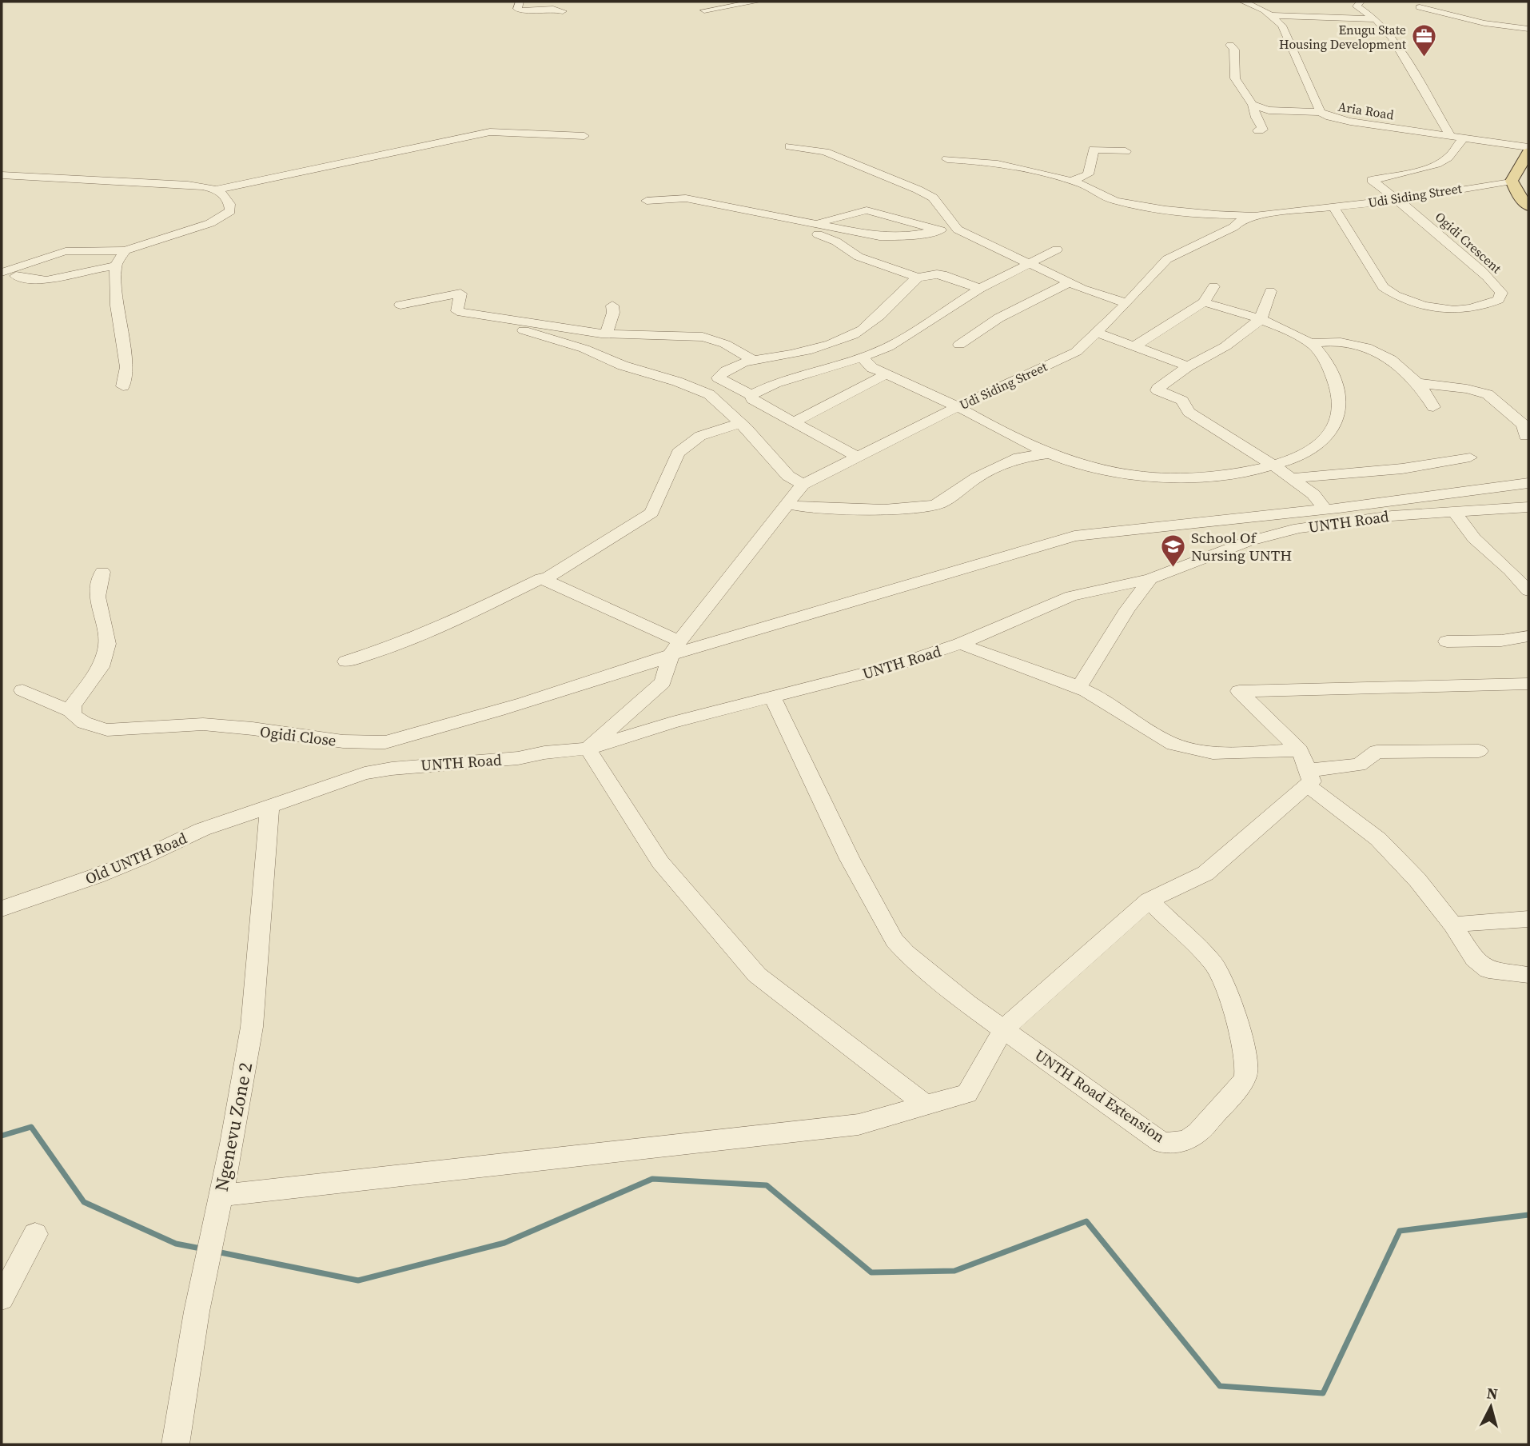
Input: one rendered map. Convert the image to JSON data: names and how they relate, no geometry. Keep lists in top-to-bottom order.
{
  "streets": {
    "street": [
      "Aria Road",
      "Udi Siding Street",
      "Ogidi Crescent",
      "UNTH Road",
      "Ogidi Close",
      "Old UNTH Road",
      "UNTH Road Extension",
      "Ngenevu Zone 2"
    ]
  },
  "crossings": [
    ["Udi Siding Street", "Ogidi Crescent"],
    ["Udi Siding Street", "UNTH Road"],
    ["Udi Siding Street", "Ogidi Close"],
    ["UNTH Road", "Old UNTH Road"],
    ["UNTH Road", "UNTH Road Extension"],
    ["UNTH Road", "Ngenevu Zone 2"],
    ["Old UNTH Road", "Ngenevu Zone 2"]
  ],
  "places": {
    "office": ["Enugu State Housing Development"],
    "school or university": ["School Of Nursing UNTH"]
  },
  "north": "top"
}
